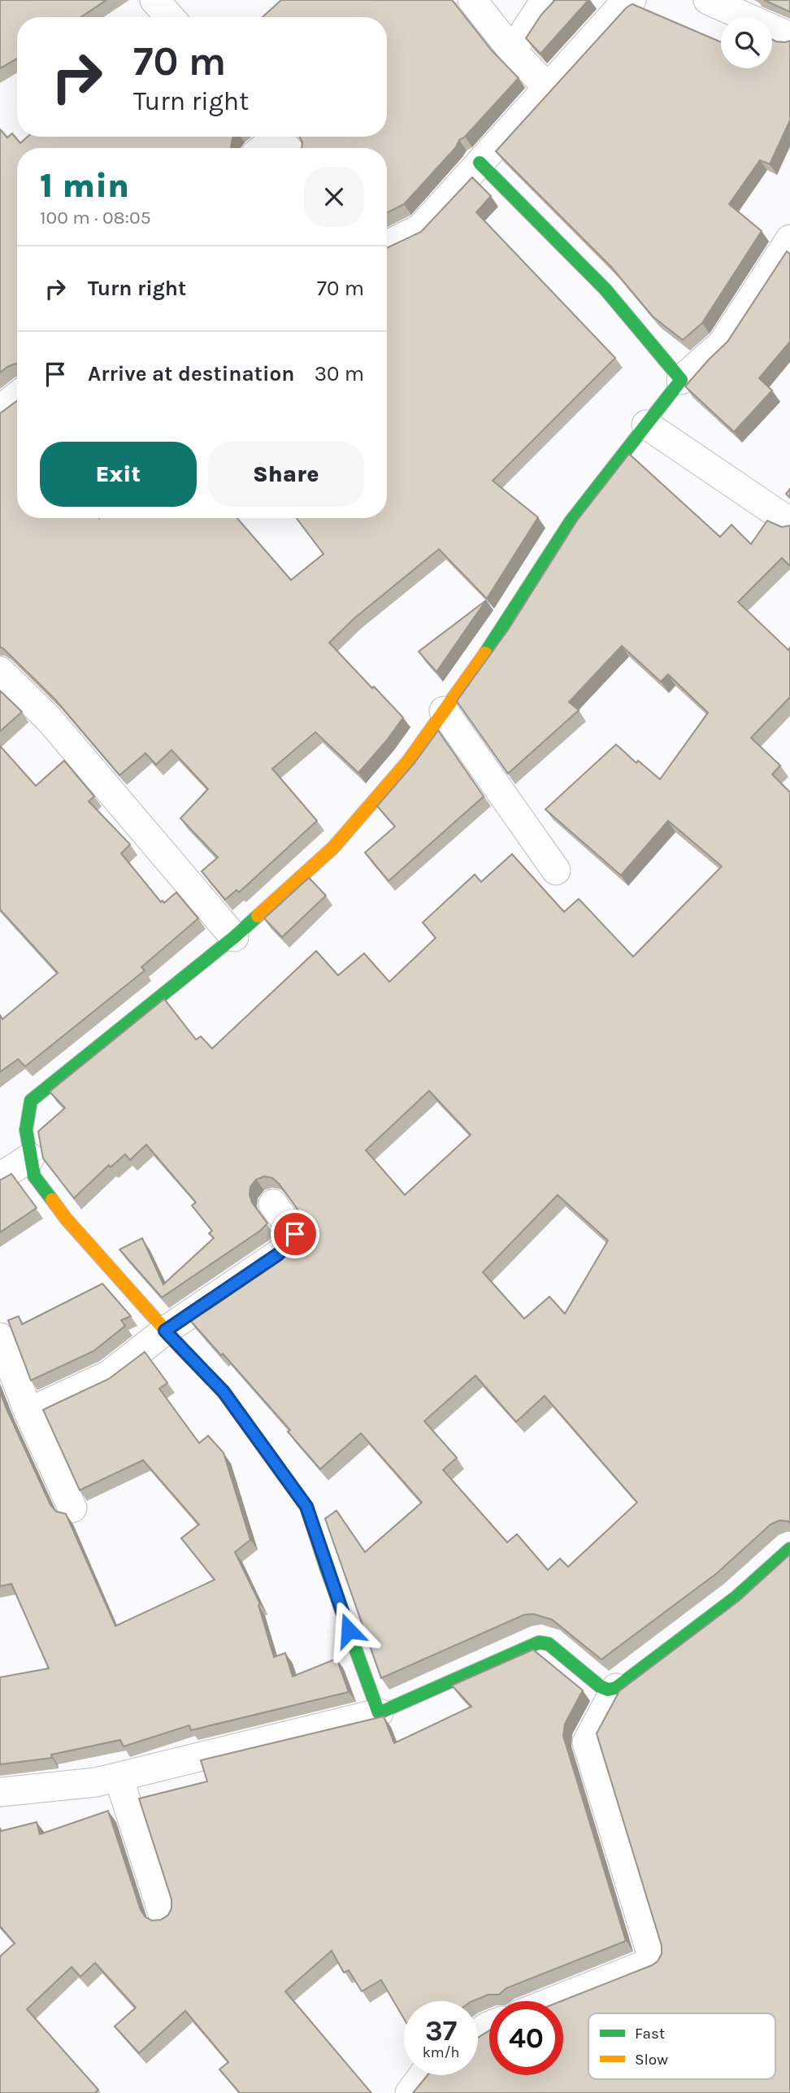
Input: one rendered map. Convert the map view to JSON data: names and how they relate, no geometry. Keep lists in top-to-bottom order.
{
  "legend": ["Fast", "Slow"],
  "page": {
    "turn": ["70 m", "Turn right"],
    "heading": ["1 min", "100 m · 08:05"],
    "list": [
      {
        "name": "Turn right",
        "value": "70 m"
      },
      {
        "name": "Arrive at destination",
        "value": "30 m"
      }
    ],
    "buttons": ["Exit", "Share"],
    "speed": "37 km/h",
    "limit": "40"
  }
}
